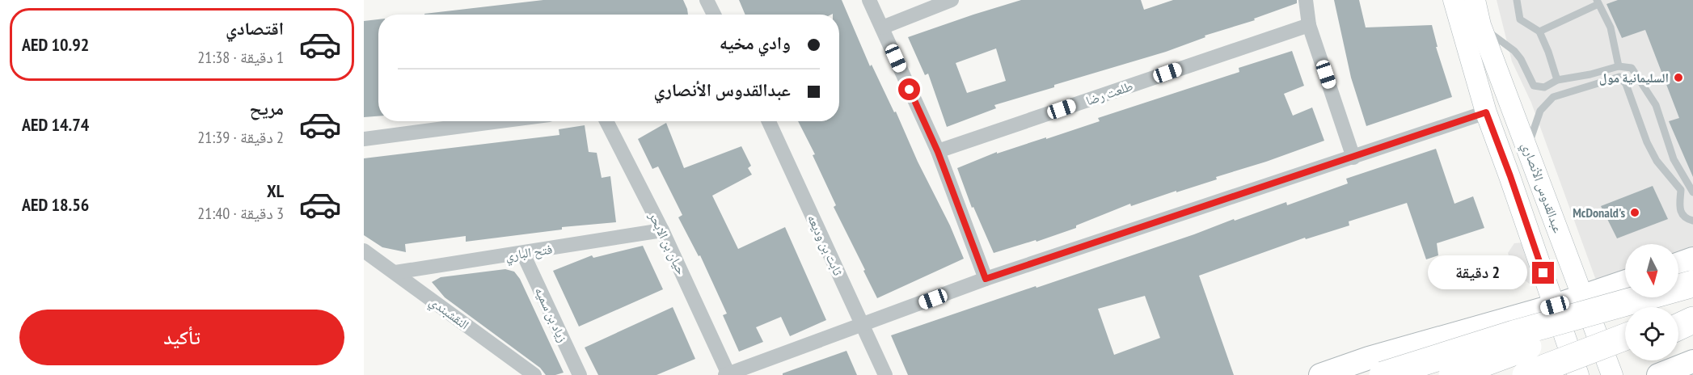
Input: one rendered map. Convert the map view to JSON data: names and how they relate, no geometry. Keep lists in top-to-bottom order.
{
  "streets": {
    "street": [
      "طلعت رضا",
      "عبدالقدوس الأنصاري",
      "حيان بن الابحر",
      "ثابت بن وديعه",
      "فتح الباري",
      "النقشبندي",
      "زياد بن سميه"
    ]
  },
  "crossings": [
    ["حيان بن الابحر", "فتح الباري"],
    ["فتح الباري", "النقشبندي"],
    ["فتح الباري", "زياد بن سميه"]
  ],
  "places": ["السليمانية مول", "McDonald's"],
  "north": "bottom",
  "page": {
    "list": [
      {
        "name": "اقتصادي",
        "note": "1 دقيقة · 21:38",
        "value": "AED 10.92"
      },
      {
        "name": "مريح",
        "note": "2 دقيقة · 21:39",
        "value": "AED 14.74"
      },
      {
        "name": "XL",
        "note": "3 دقيقة · 21:40",
        "value": "AED 18.56"
      }
    ],
    "banner": ["وادي مخيه", "عبدالقدوس الأنصاري"],
    "bubble": "2 دقيقة",
    "buttons": "تأكيد"
  }
}
